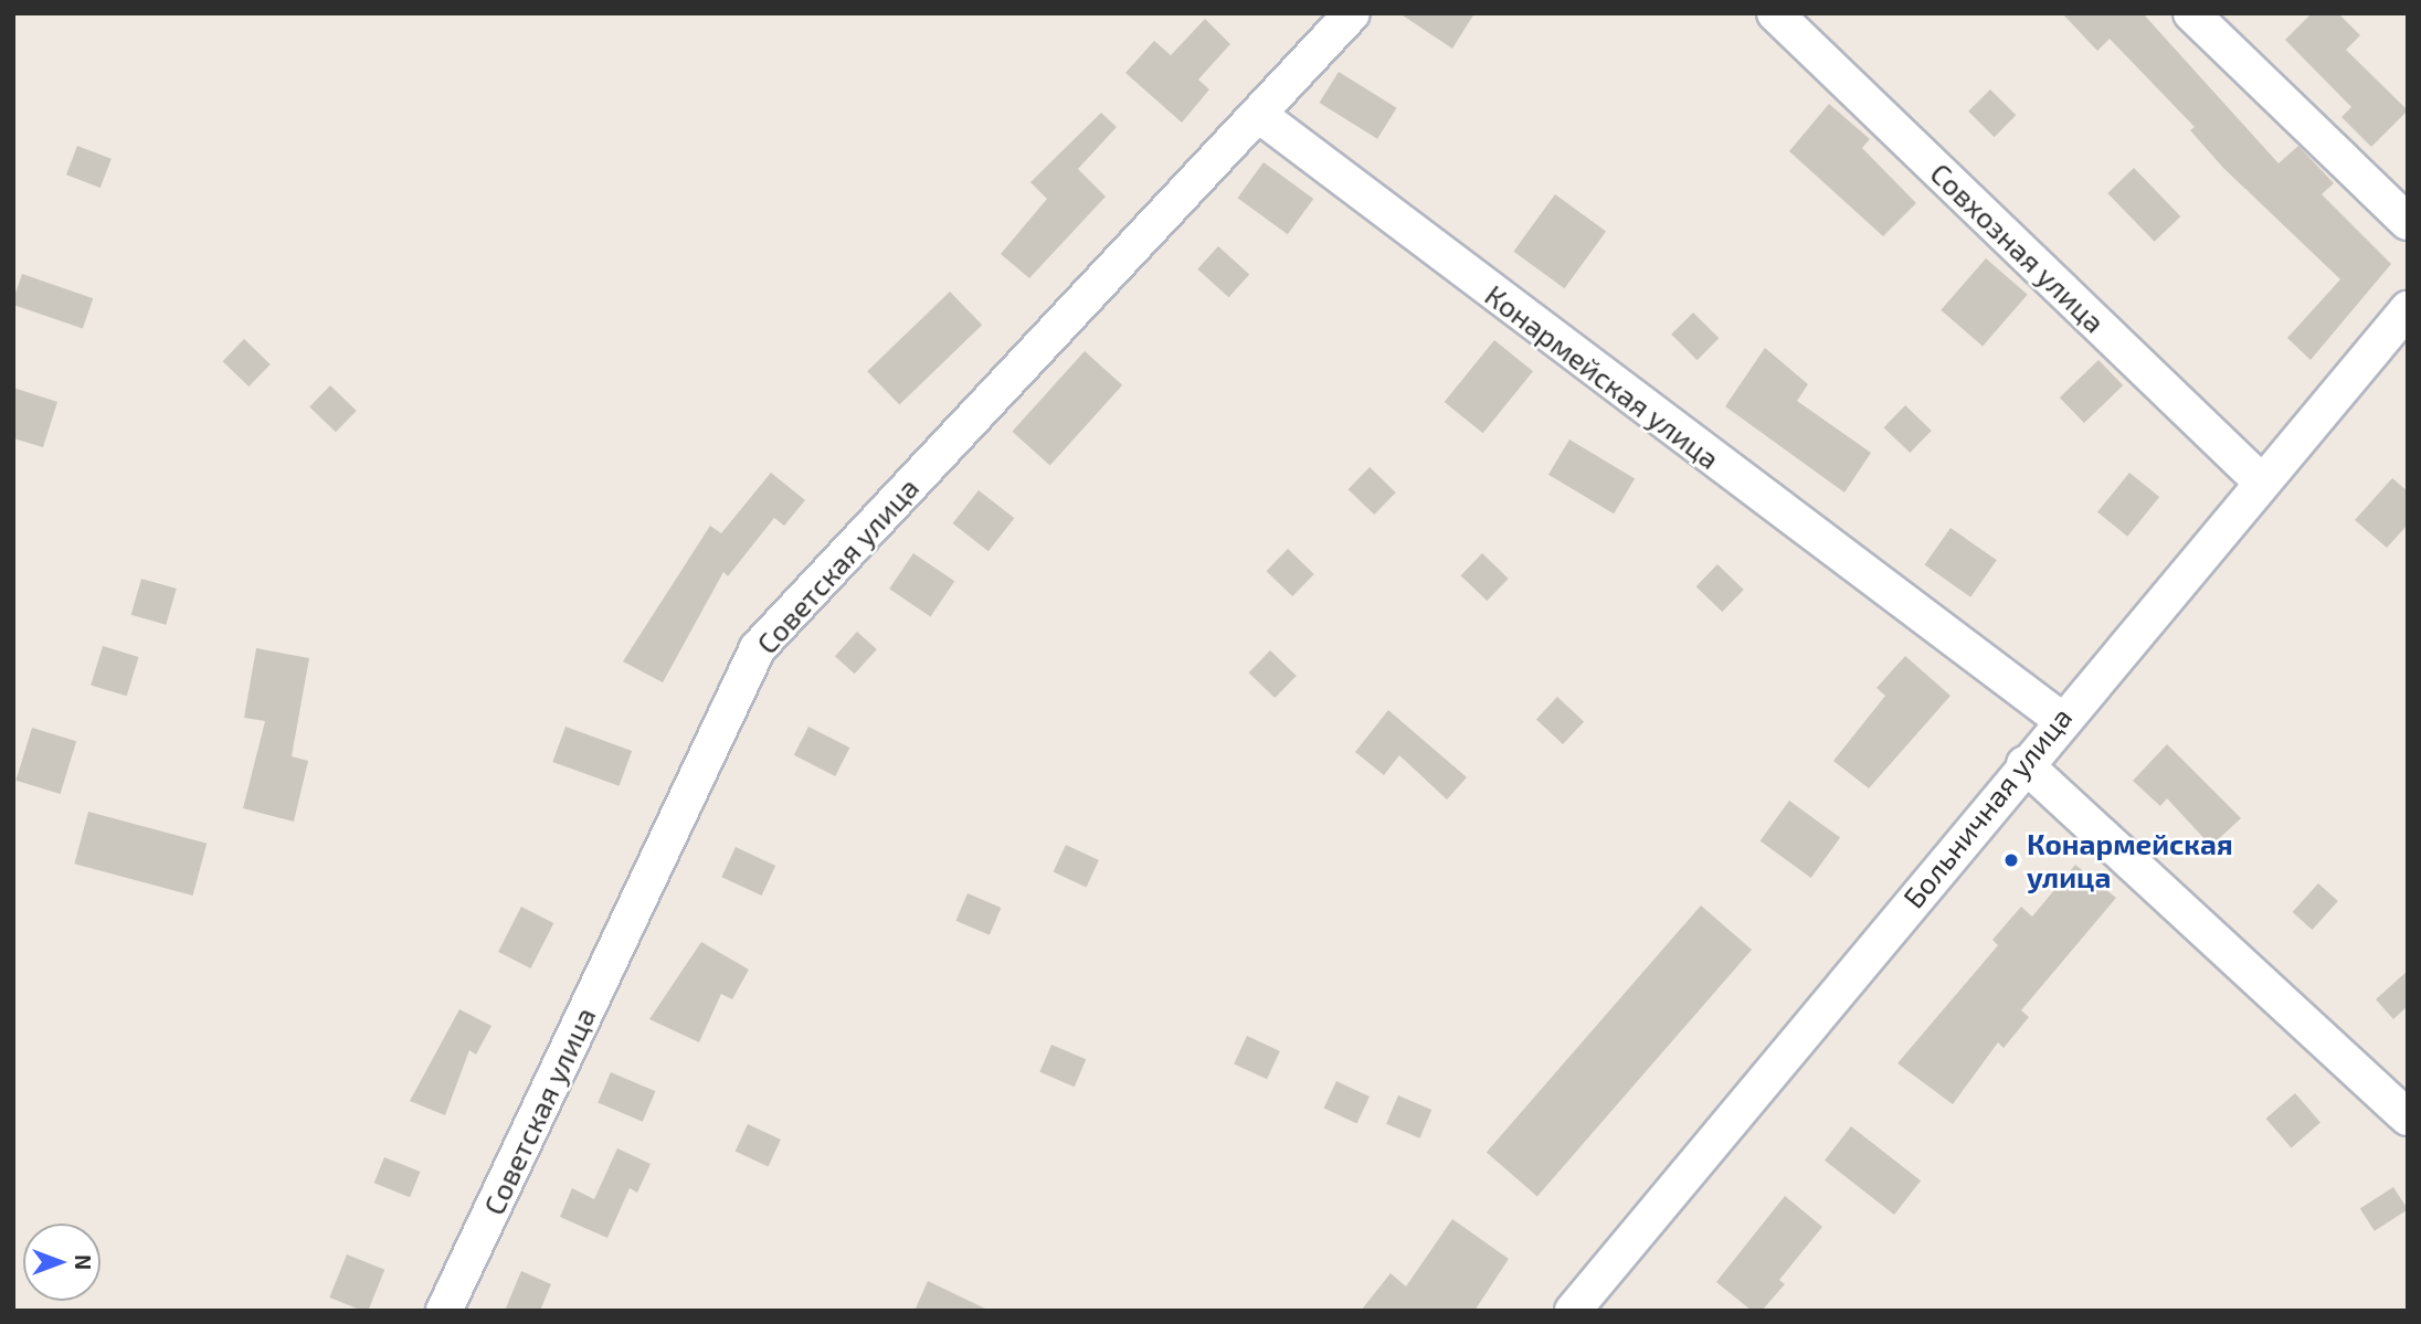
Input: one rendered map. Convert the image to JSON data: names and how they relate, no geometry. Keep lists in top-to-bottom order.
{
  "streets": {
    "street": [
      "Совхозная улица",
      "Конармейская улица",
      "Советская улица",
      "Больничная улица"
    ]
  },
  "crossings": [
    ["Совхозная улица", "Больничная улица"],
    ["Конармейская улица", "Советская улица"],
    ["Конармейская улица", "Больничная улица"]
  ],
  "places": ["Конармейская улица"],
  "north": "right"
}
